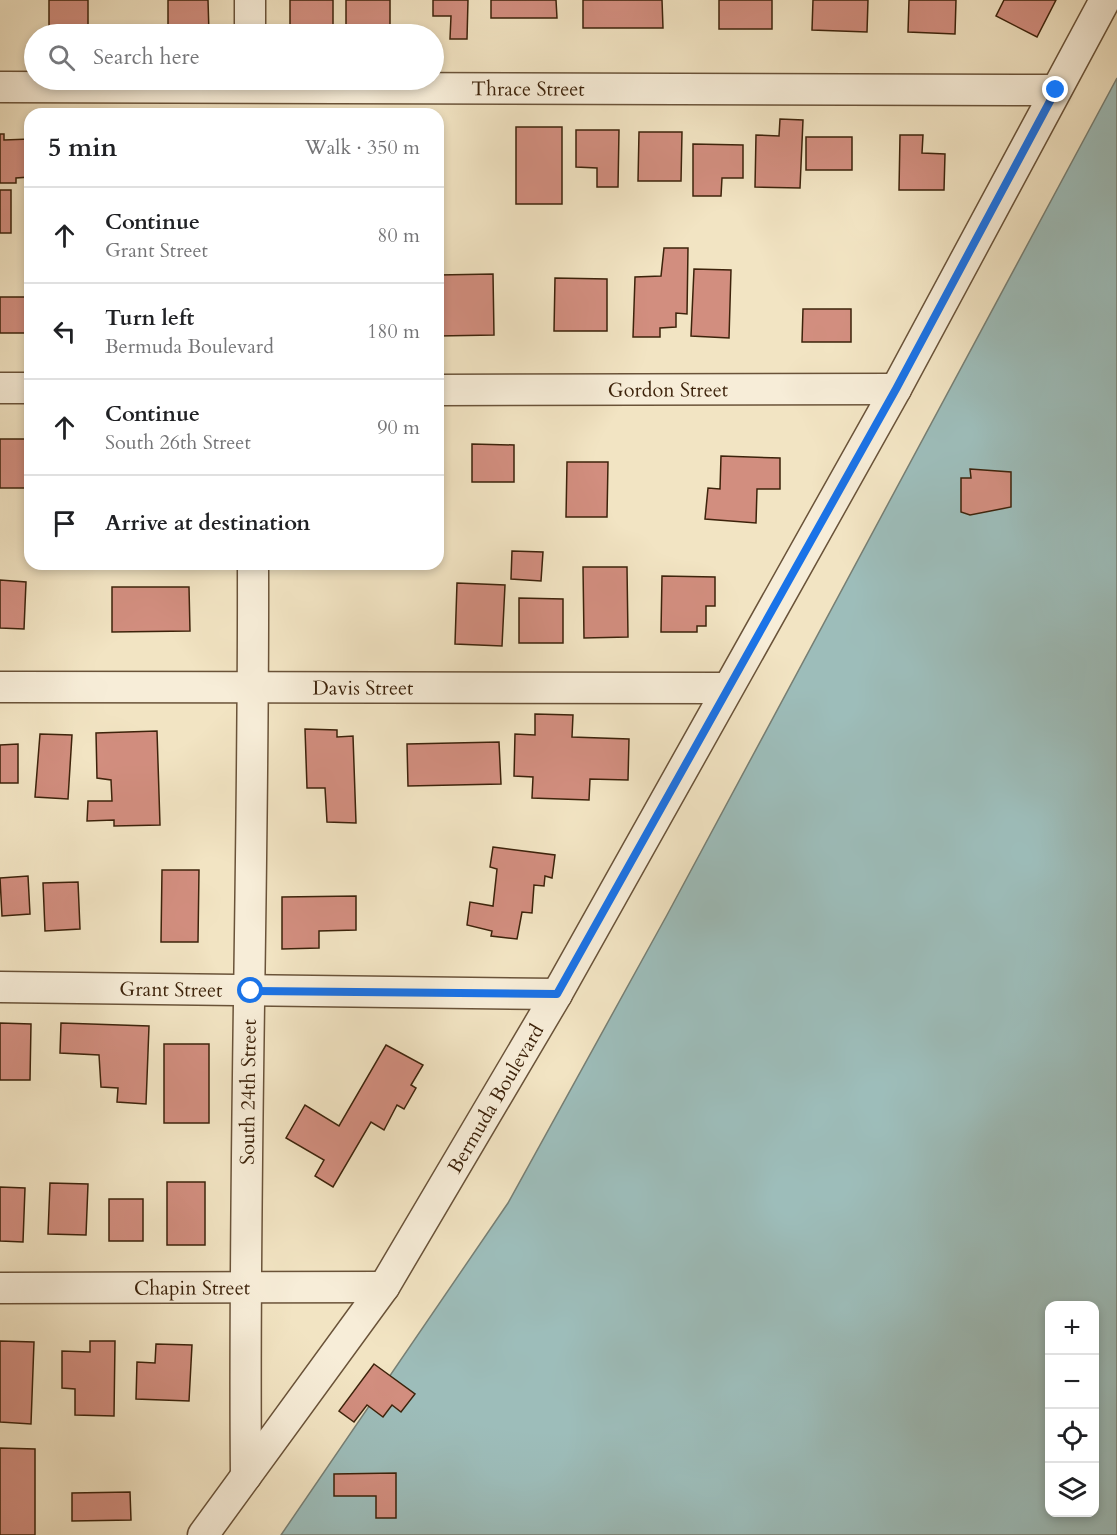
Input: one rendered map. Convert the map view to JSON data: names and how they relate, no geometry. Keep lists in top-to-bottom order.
{
  "streets": {
    "street": [
      "Thrace Street",
      "Gordon Street",
      "Davis Street",
      "Grant Street",
      "South 24th Street",
      "Bermuda Boulevard",
      "Chapin Street"
    ]
  },
  "crossings": [
    ["Thrace Street", "Bermuda Boulevard"],
    ["Gordon Street", "Bermuda Boulevard"],
    ["Davis Street", "South 24th Street"],
    ["Davis Street", "Bermuda Boulevard"],
    ["Grant Street", "South 24th Street"],
    ["Grant Street", "Bermuda Boulevard"],
    ["South 24th Street", "Bermuda Boulevard"],
    ["South 24th Street", "Chapin Street"],
    ["Bermuda Boulevard", "Chapin Street"]
  ],
  "page": {
    "search": "Search here",
    "heading": ["5 min", "Walk · 350 m"],
    "list": [
      ["Continue", "Grant Street", "80 m"],
      ["Turn left", "Bermuda Boulevard", "180 m"],
      ["Continue", "South 26th Street", "90 m"],
      "Arrive at destination"
    ],
    "map_buttons": ["+", "−"]
  }
}
